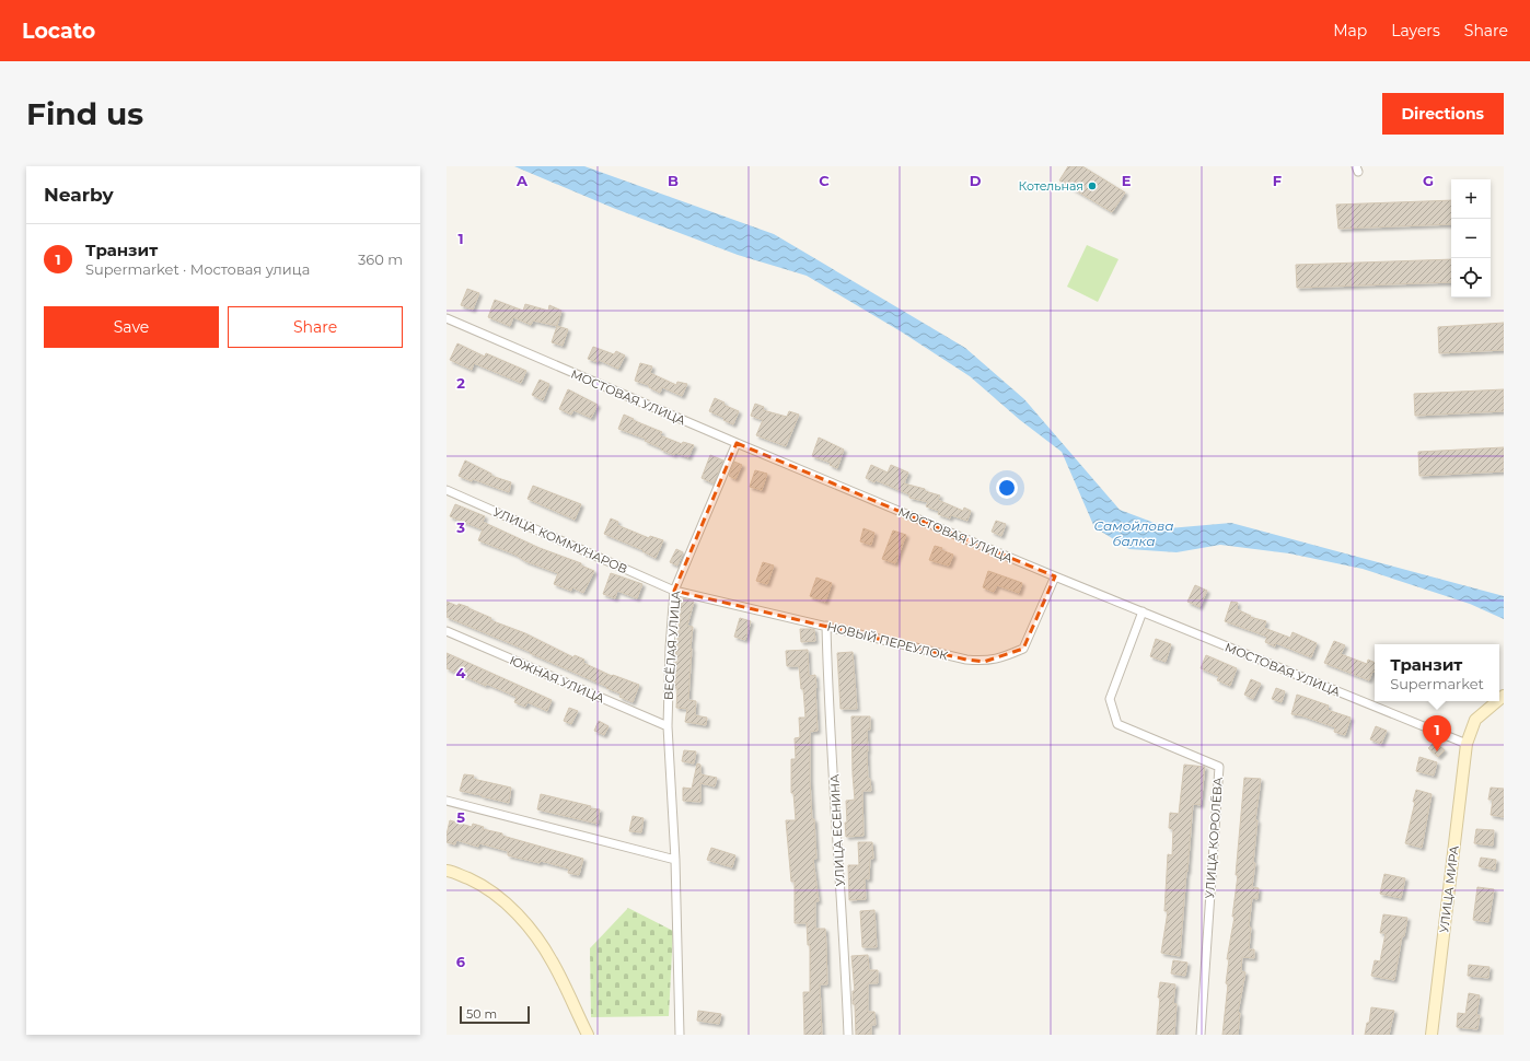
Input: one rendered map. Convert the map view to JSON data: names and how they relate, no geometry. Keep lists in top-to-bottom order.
{
  "streets": {
    "main road": ["УЛИЦА МИРА"],
    "street": [
      "МОСТОВАЯ УЛИЦА",
      "УЛИЦА КОММУНАРОВ",
      "НОВЫЙ ПЕРЕУЛОК",
      "ВЕСЁЛАЯ УЛИЦА",
      "ЮЖНАЯ УЛИЦА",
      "УЛИЦА ЕСЕНИНА",
      "УЛИЦА КОРОЛЁВА"
    ]
  },
  "crossings": [
    ["МОСТОВАЯ УЛИЦА", "НОВЫЙ ПЕРЕУЛОК"],
    ["МОСТОВАЯ УЛИЦА", "ВЕСЁЛАЯ УЛИЦА"],
    ["МОСТОВАЯ УЛИЦА", "УЛИЦА КОРОЛЁВА"],
    ["МОСТОВАЯ УЛИЦА", "УЛИЦА МИРА"],
    ["УЛИЦА КОММУНАРОВ", "НОВЫЙ ПЕРЕУЛОК"],
    ["УЛИЦА КОММУНАРОВ", "ВЕСЁЛАЯ УЛИЦА"],
    ["НОВЫЙ ПЕРЕУЛОК", "ВЕСЁЛАЯ УЛИЦА"],
    ["НОВЫЙ ПЕРЕУЛОК", "УЛИЦА ЕСЕНИНА"],
    ["ВЕСЁЛАЯ УЛИЦА", "ЮЖНАЯ УЛИЦА"]
  ],
  "water": ["Самойлова балка"],
  "places": ["Котельная"],
  "scale_bar": "50 m",
  "page": {
    "header": "Locato",
    "nav": ["Map", "Layers", "Share"],
    "buttons": [
      "Directions",
      ["Save", "Share"]
    ],
    "title": "Find us",
    "heading": "Nearby",
    "map_buttons": ["+", "−"],
    "list": [
      {
        "mark": "1",
        "name": "Транзит",
        "note": "Supermarket · Мостовая улица",
        "value": "360 m"
      }
    ],
    "popup": ["Транзит", "Supermarket"],
    "pins": "1",
    "scale": "50 m"
  },
  "grid": {
    "columns": [
      "A",
      "B",
      "C",
      "D",
      "E",
      "F",
      "G"
    ],
    "rows": [
      "1",
      "2",
      "3",
      "4",
      "5",
      "6"
    ]
  }
}
